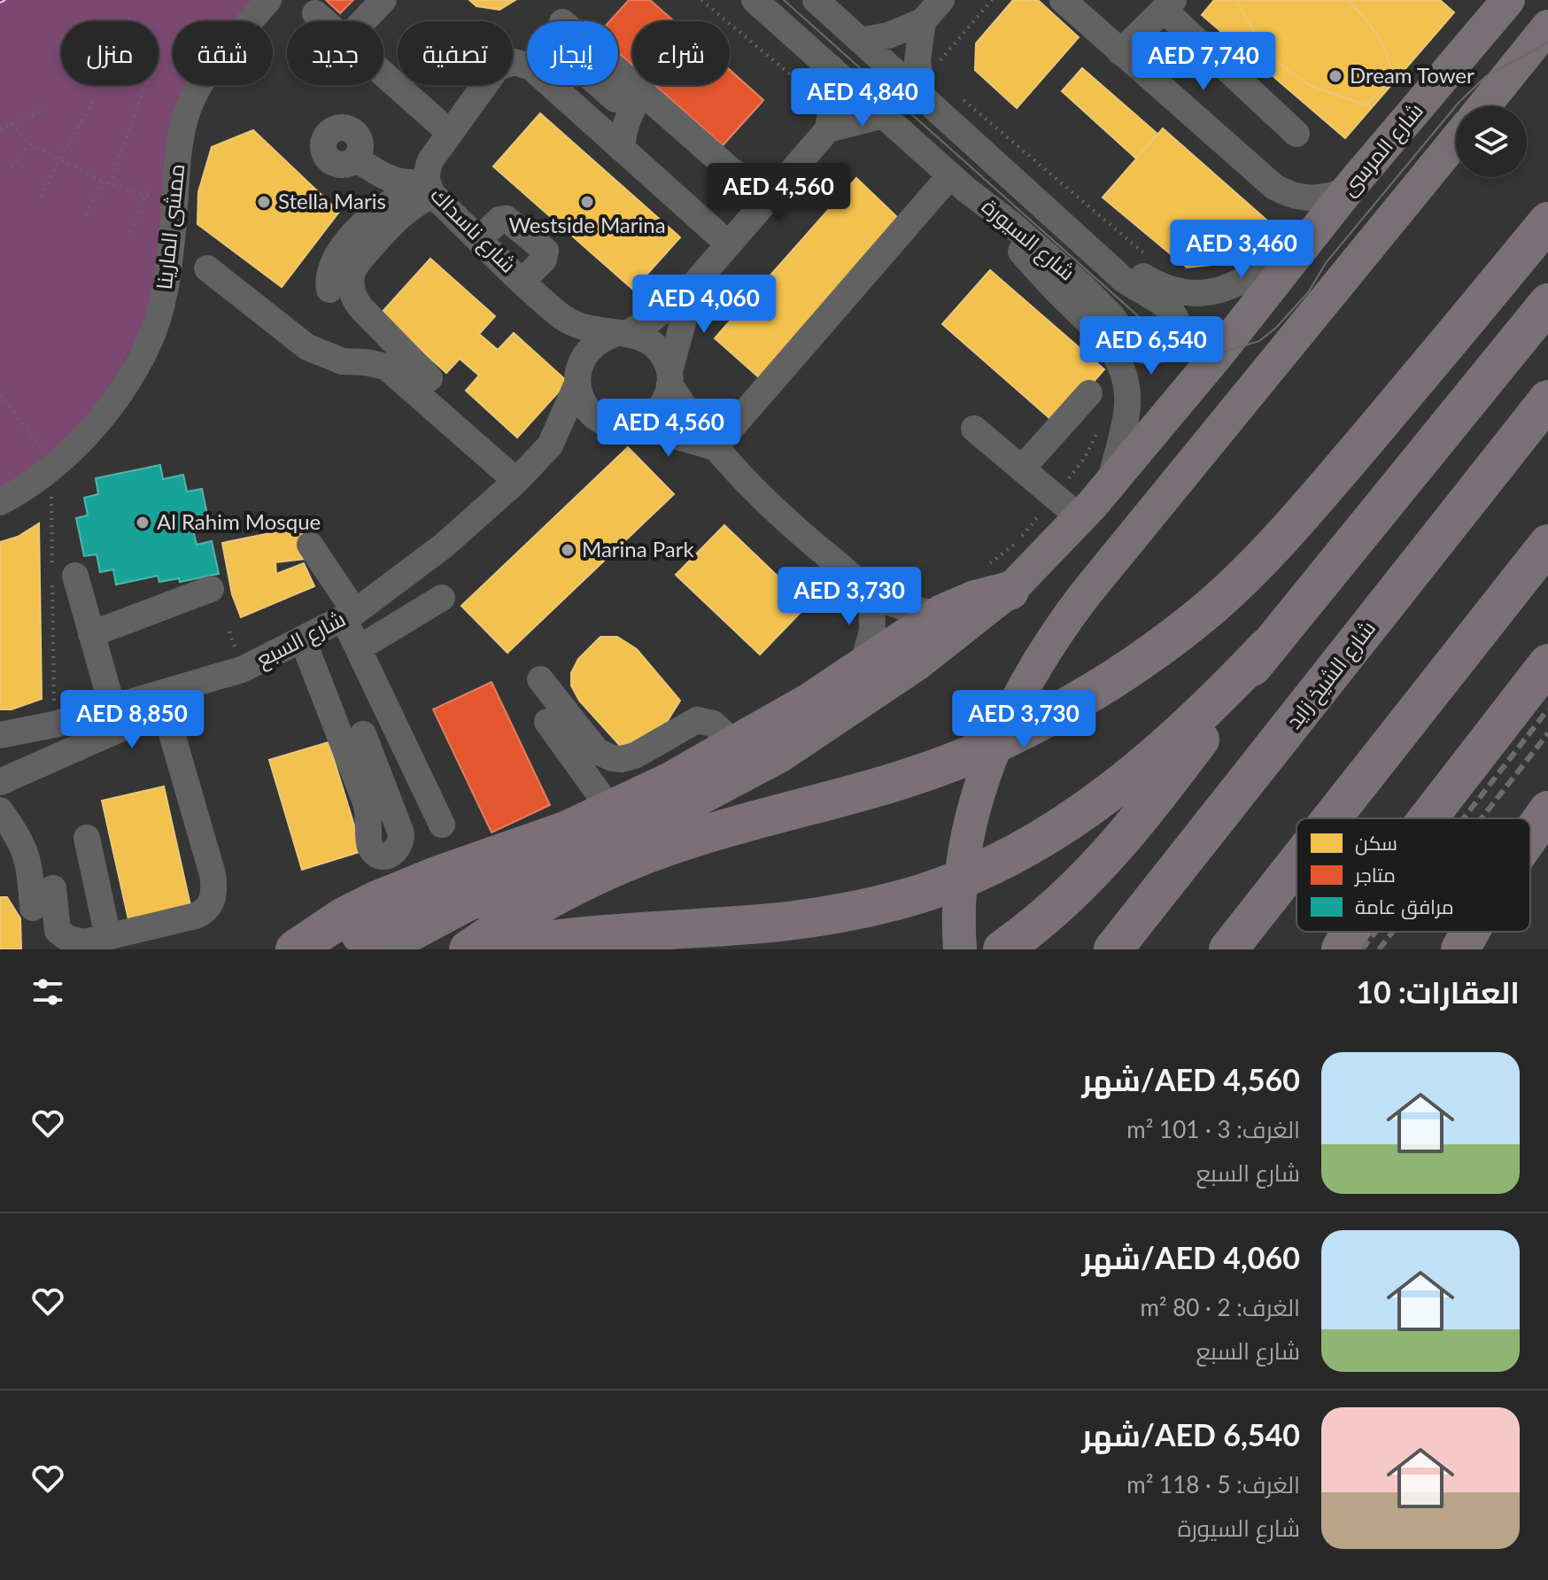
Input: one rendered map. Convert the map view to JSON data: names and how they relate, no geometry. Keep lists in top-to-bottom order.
{
  "streets": {
    "highway": ["شارع الشيخ زايد"],
    "main road": ["شارع المرسى"],
    "street": [
      "ممشى المارينا",
      "شارع ناسداك",
      "شارع السيورة",
      "شارع السبع"
    ]
  },
  "crossings": [
    ["شارع المرسى", "شارع السيورة"],
    ["شارع ناسداك", "شارع السبع"]
  ],
  "places": [
    "Dream Tower",
    "Stella Maris",
    "Westside Marina",
    "Al Rahim Mosque",
    "Marina Park"
  ],
  "legend": ["سكن", "متاجر", "مرافق عامة"],
  "page": {
    "chip": [
      "شراء",
      "إيجار",
      "تصفية",
      "جديد",
      "شقة",
      "منزل"
    ],
    "price": [
      "AED 7,740",
      "AED 4,840",
      "AED 4,560",
      "AED 3,460",
      "AED 4,060",
      "AED 6,540",
      "AED 4,560",
      "AED 3,730",
      "AED 8,850",
      "AED 3,730"
    ],
    "heading": "العقارات: 10",
    "list": [
      {
        "name": "AED 4,560/شهر",
        "note": "الغرف: 3 · 101 m² · شارع السبع"
      },
      {
        "name": "AED 4,060/شهر",
        "note": "الغرف: 2 · 80 m² · شارع السبع"
      },
      {
        "name": "AED 6,540/شهر",
        "note": "الغرف: 5 · 118 m² · شارع السيورة"
      }
    ]
  }
}
